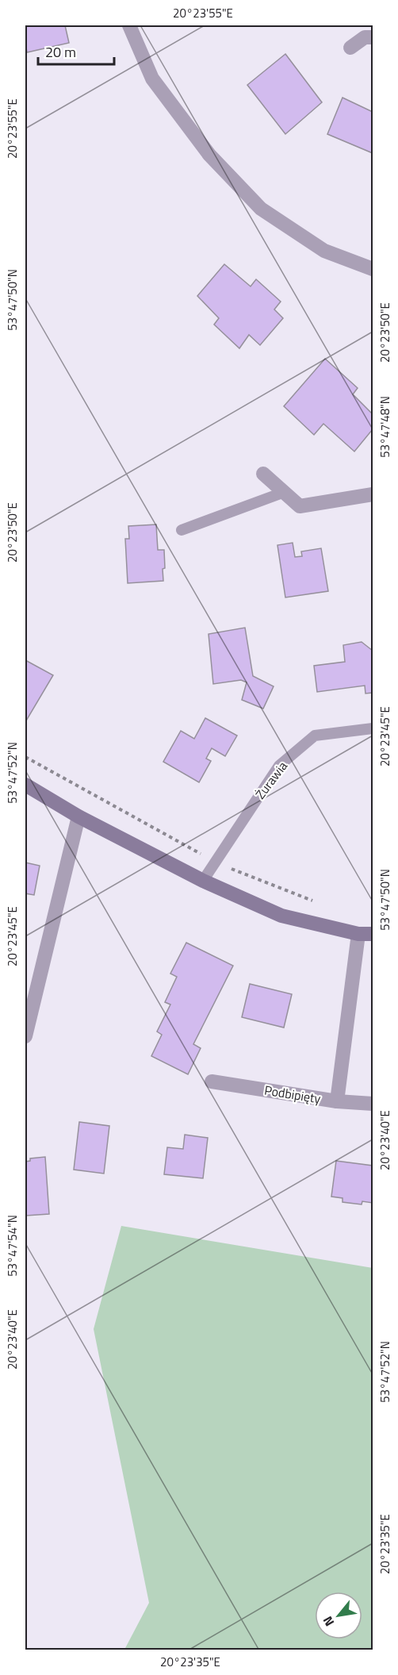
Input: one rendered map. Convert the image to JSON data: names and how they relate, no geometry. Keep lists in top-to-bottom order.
{
  "streets": {
    "street": ["Podbipięty"],
    "lane": ["Żurawia"]
  },
  "scale_bar": "20 m",
  "north": "bottom left",
  "coordinates": [
    "20°23'55\"E",
    "53°47'50\"N",
    "20°23'50\"E",
    "53°47'48\"N",
    "20°23'45\"E",
    "53°47'52\"N",
    "20°23'40\"E",
    "53°47'54\"N",
    "20°23'35\"E"
  ]
}
